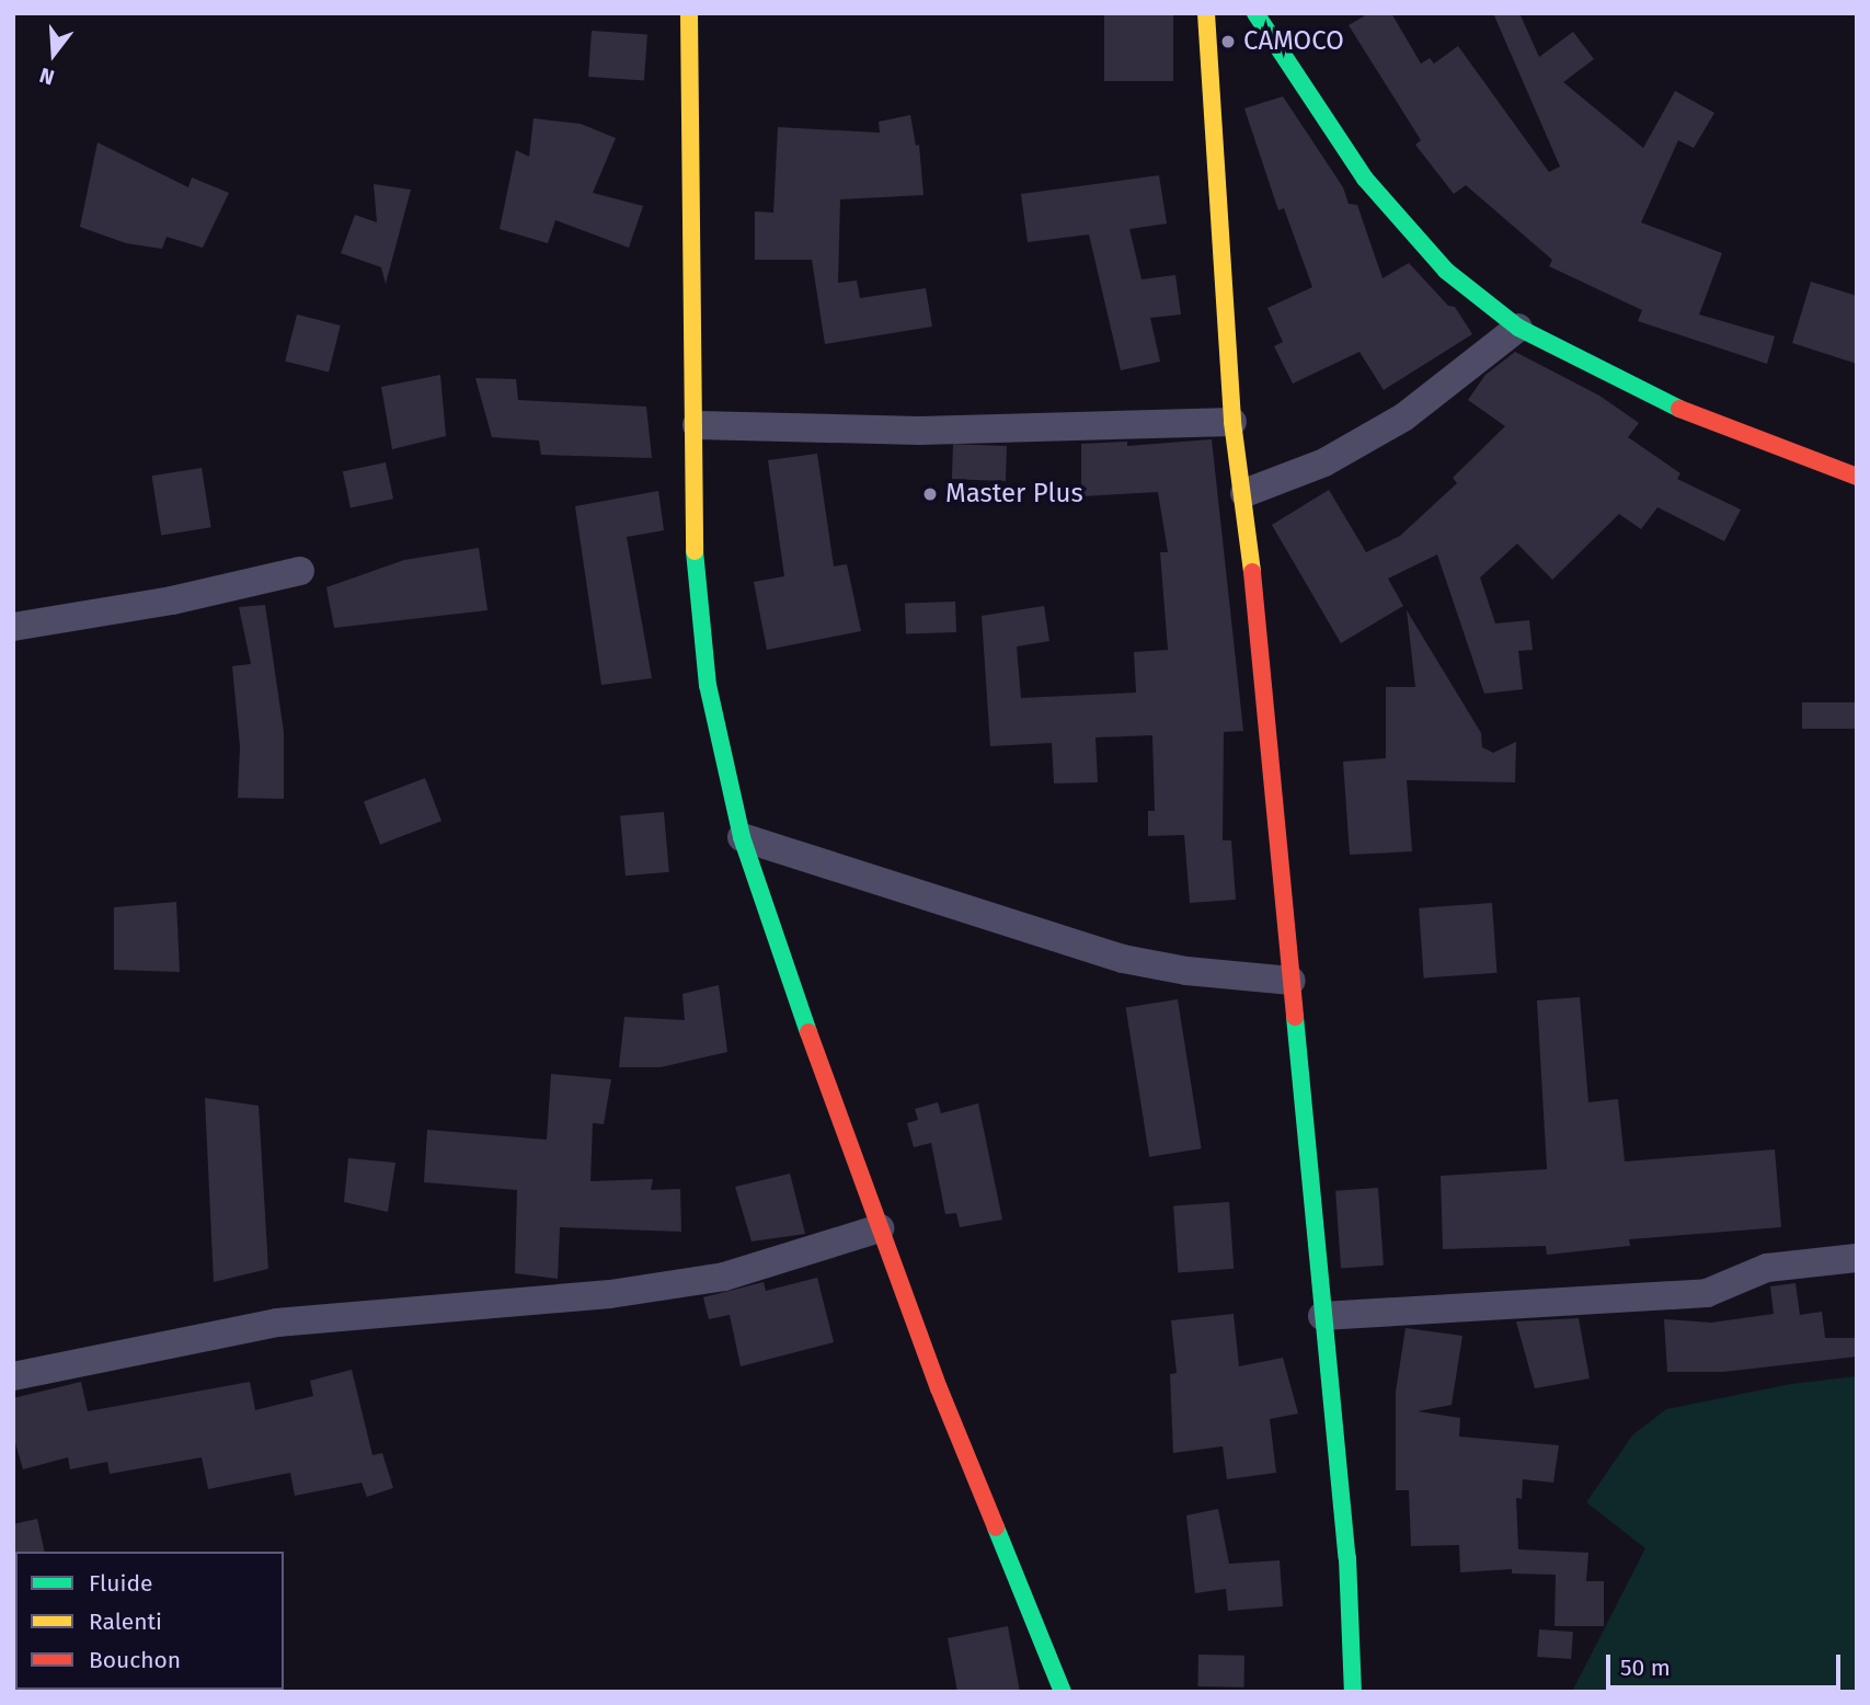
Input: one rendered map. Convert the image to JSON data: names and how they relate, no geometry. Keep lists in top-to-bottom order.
{
  "places": ["CAMOCO", "Master Plus"],
  "legend": ["Fluide", "Ralenti", "Bouchon"],
  "scale_bar": "50 m",
  "north": "bottom"
}
